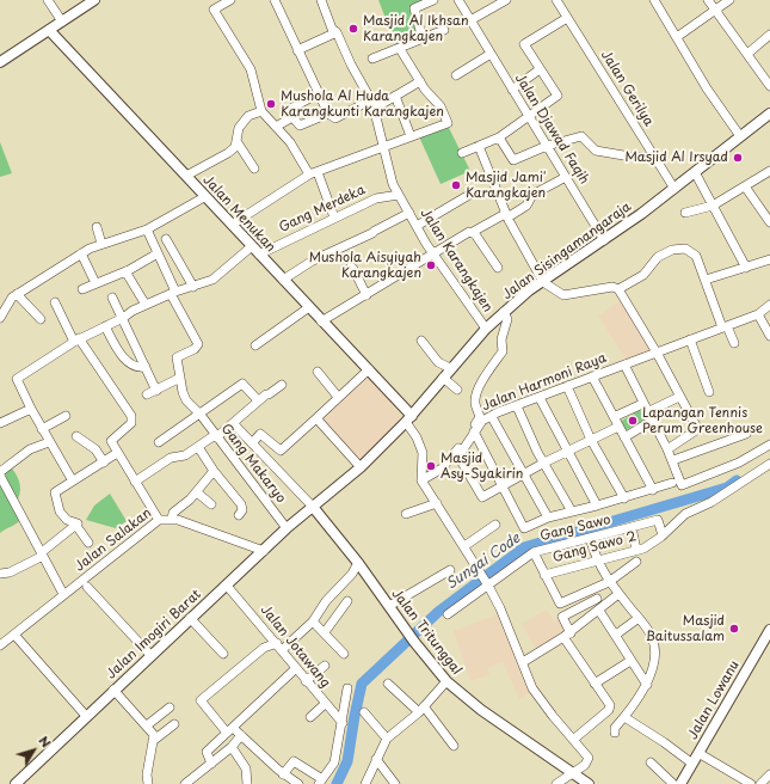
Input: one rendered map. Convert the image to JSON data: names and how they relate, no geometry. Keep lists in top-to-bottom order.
{
  "streets": {
    "main road": [
      "Jalan Menukan",
      "Jalan Sisingamangaraja",
      "Jalan Tritunggal",
      "Jalan Imogiri Barat",
      "Jalan Lowanu"
    ],
    "street": [
      "Jalan Gerilya",
      "Jalan Djawad Faqih",
      "Gang Merdeka",
      "Jalan Karangkajen",
      "Jalan Harmoni Raya",
      "Gang Makaryo",
      "Gang Sawo",
      "Jalan Salakan",
      "Gang Sawo 2",
      "Jalan Jotawang"
    ]
  },
  "crossings": [
    ["Jalan Gerilya", "Jalan Sisingamangaraja"],
    ["Jalan Djawad Faqih", "Jalan Sisingamangaraja"],
    ["Gang Merdeka", "Jalan Menukan"],
    ["Gang Merdeka", "Jalan Karangkajen"],
    ["Jalan Menukan", "Jalan Sisingamangaraja"],
    ["Jalan Sisingamangaraja", "Jalan Karangkajen"],
    ["Jalan Sisingamangaraja", "Jalan Harmoni Raya"],
    ["Jalan Sisingamangaraja", "Jalan Tritunggal"],
    ["Jalan Sisingamangaraja", "Jalan Imogiri Barat"],
    ["Gang Makaryo", "Jalan Imogiri Barat"],
    ["Gang Sawo", "Gang Sawo 2"],
    ["Jalan Salakan", "Jalan Imogiri Barat"],
    ["Jalan Tritunggal", "Jalan Imogiri Barat"],
    ["Jalan Imogiri Barat", "Jalan Jotawang"]
  ],
  "water": ["Sungai Code"],
  "places": [
    "Masjid Al Ikhsan Karangkajen",
    "Mushola Al Huda Karangkunti Karangkajen",
    "Masjid Al Irsyad",
    "Masjid Jami' Karangkajen",
    "Mushola Aisyiyah Karangkajen",
    "Lapangan Tennis Perum Greenhouse",
    "Masjid Asy-Syakirin",
    "Masjid Baitussalam"
  ],
  "north": "top right"
}
